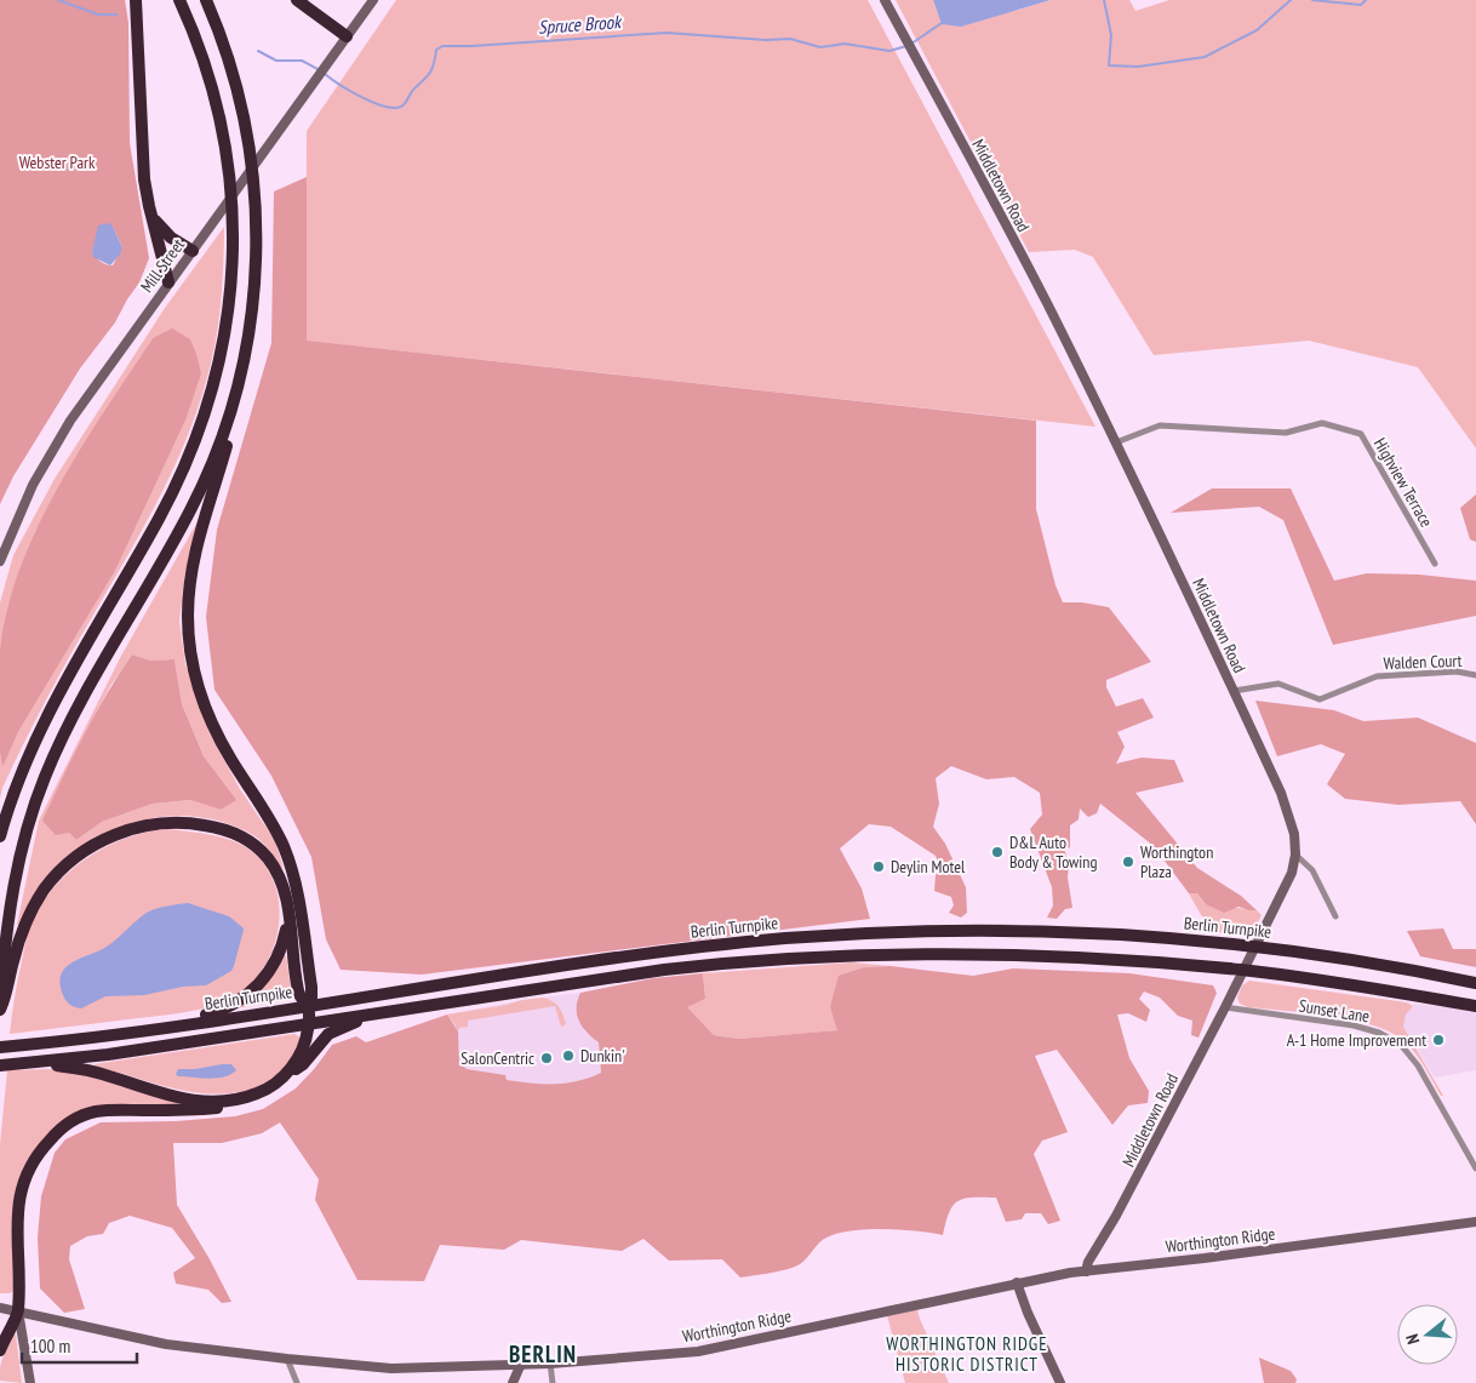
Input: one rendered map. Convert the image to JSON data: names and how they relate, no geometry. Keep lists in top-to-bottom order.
{
  "streets": {
    "highway": ["Berlin Turnpike"],
    "street": [
      "Middletown Road",
      "Mill Street",
      "Highview Terrace",
      "Walden Court",
      "Sunset Lane",
      "Worthington Ridge"
    ]
  },
  "crossings": [
    ["Middletown Road", "Highview Terrace"],
    ["Middletown Road", "Walden Court"],
    ["Middletown Road", "Berlin Turnpike"],
    ["Middletown Road", "Sunset Lane"],
    ["Middletown Road", "Worthington Ridge"]
  ],
  "districts": ["WORTHINGTON RIDGE HISTORIC DISTRICT", "BERLIN"],
  "water": ["Spruce Brook"],
  "parks": ["Webster Park"],
  "places": [
    "D&L Auto Body & Towing",
    "Worthington Plaza",
    "Deylin Motel",
    "A-1 Home Improvement",
    "Dunkin'",
    "SalonCentric"
  ],
  "scale_bar": "100 m",
  "north": "left"
}
